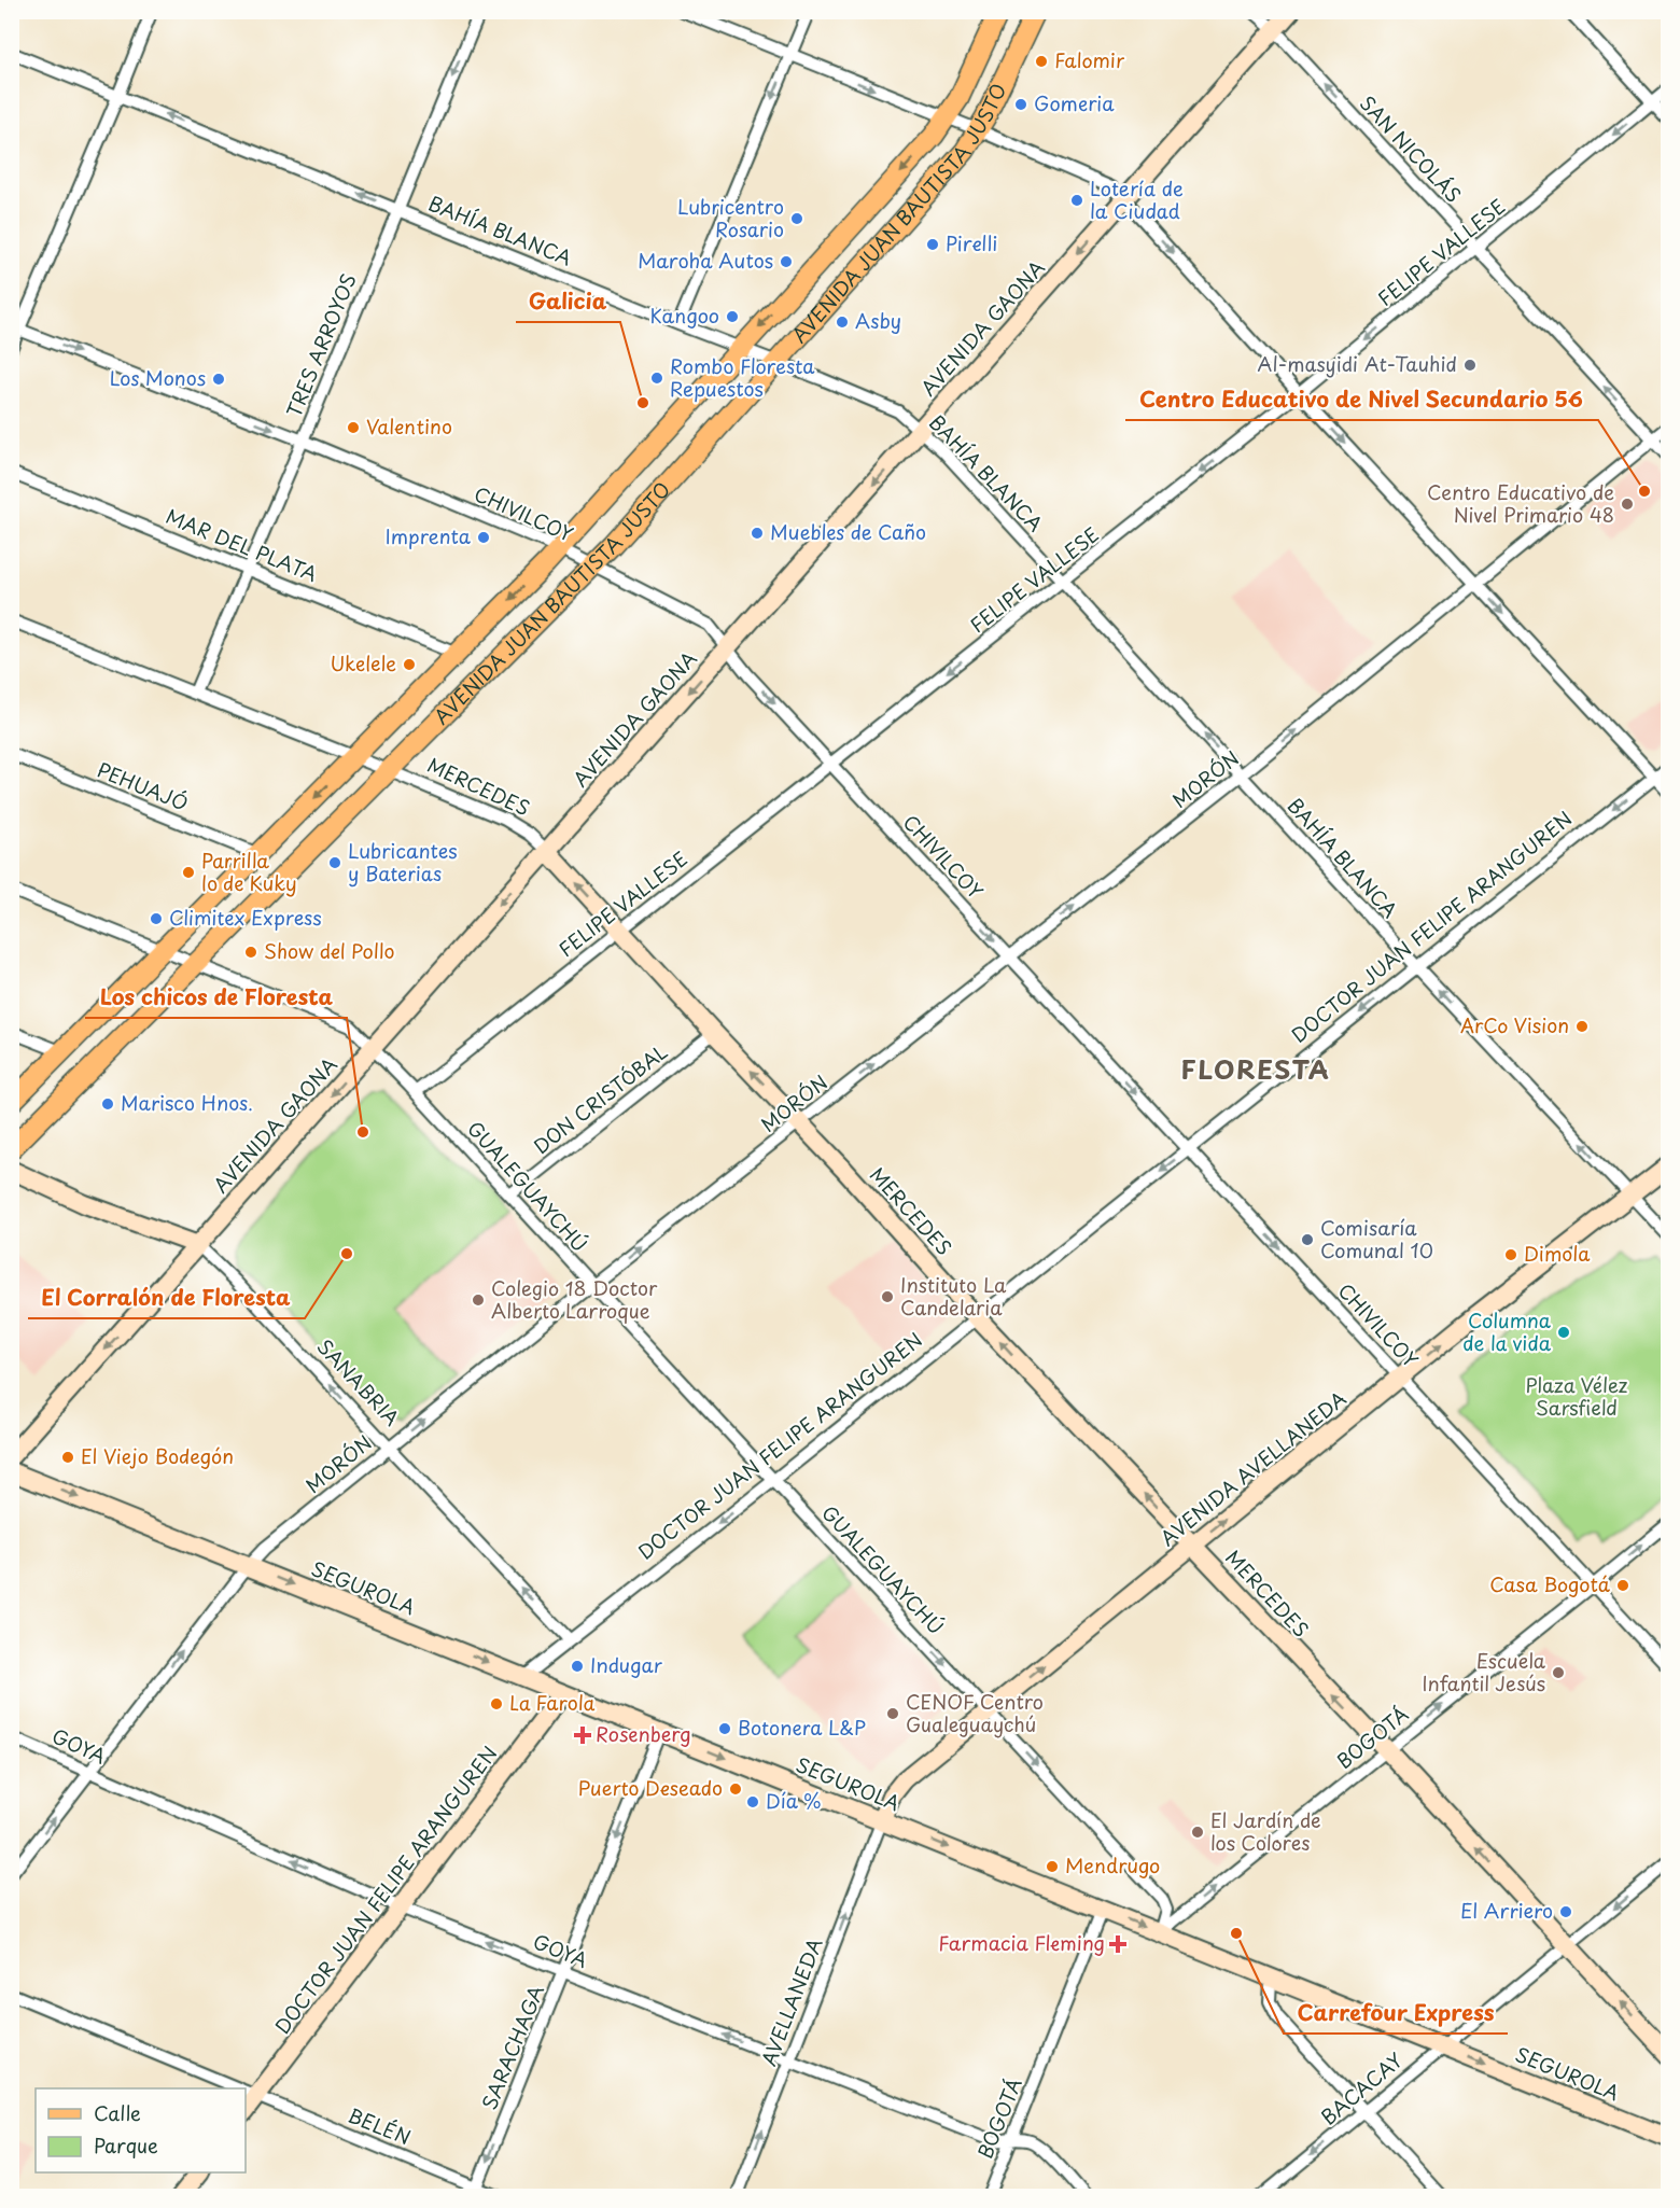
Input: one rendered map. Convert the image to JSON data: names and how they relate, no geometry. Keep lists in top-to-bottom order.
{
  "streets": {
    "main road": ["AVENIDA JUAN BAUTISTA JUSTO"],
    "street": [
      "SAN NICOLÁS",
      "BAHÍA BLANCA",
      "FELIPE VALLESE",
      "AVENIDA GAONA",
      "TRES ARROYOS",
      "CHIVILCOY",
      "MAR DEL PLATA",
      "MORÓN",
      "PEHUAJÓ",
      "MERCEDES",
      "DOCTOR JUAN FELIPE ARANGUREN",
      "DON CRISTÓBAL",
      "GUALEGUAYCHÚ",
      "SANABRIA",
      "AVENIDA AVELLANEDA",
      "SEGUROLA",
      "BOGOTÁ",
      "GOYA",
      "AVELLANEDA",
      "SARACHAGA",
      "BACACAY",
      "BELÉN"
    ]
  },
  "crossings": [
    ["SAN NICOLÁS", "FELIPE VALLESE"],
    ["SAN NICOLÁS", "AVENIDA GAONA"],
    ["SAN NICOLÁS", "MORÓN"],
    ["AVENIDA JUAN BAUTISTA JUSTO", "BAHÍA BLANCA"],
    ["AVENIDA JUAN BAUTISTA JUSTO", "CHIVILCOY"],
    ["AVENIDA JUAN BAUTISTA JUSTO", "MAR DEL PLATA"],
    ["AVENIDA JUAN BAUTISTA JUSTO", "PEHUAJÓ"],
    ["AVENIDA JUAN BAUTISTA JUSTO", "MERCEDES"],
    ["AVENIDA JUAN BAUTISTA JUSTO", "GUALEGUAYCHÚ"],
    ["BAHÍA BLANCA", "FELIPE VALLESE"],
    ["BAHÍA BLANCA", "AVENIDA GAONA"],
    ["BAHÍA BLANCA", "TRES ARROYOS"],
    ["BAHÍA BLANCA", "MORÓN"],
    ["BAHÍA BLANCA", "DOCTOR JUAN FELIPE ARANGUREN"],
    ["BAHÍA BLANCA", "AVENIDA AVELLANEDA"],
    ["FELIPE VALLESE", "CHIVILCOY"],
    ["FELIPE VALLESE", "MERCEDES"],
    ["FELIPE VALLESE", "GUALEGUAYCHÚ"],
    ["AVENIDA GAONA", "CHIVILCOY"],
    ["AVENIDA GAONA", "MERCEDES"],
    ["AVENIDA GAONA", "GUALEGUAYCHÚ"],
    ["AVENIDA GAONA", "SANABRIA"],
    ["TRES ARROYOS", "CHIVILCOY"],
    ["TRES ARROYOS", "MAR DEL PLATA"],
    ["TRES ARROYOS", "MERCEDES"],
    ["CHIVILCOY", "MORÓN"],
    ["CHIVILCOY", "DOCTOR JUAN FELIPE ARANGUREN"],
    ["CHIVILCOY", "AVENIDA AVELLANEDA"],
    ["CHIVILCOY", "BOGOTÁ"],
    ["MORÓN", "MERCEDES"],
    ["MORÓN", "GUALEGUAYCHÚ"],
    ["MORÓN", "SANABRIA"],
    ["MORÓN", "SEGUROLA"],
    ["MORÓN", "GOYA"],
    ["MERCEDES", "DOCTOR JUAN FELIPE ARANGUREN"],
    ["MERCEDES", "DON CRISTÓBAL"],
    ["MERCEDES", "AVENIDA AVELLANEDA"],
    ["MERCEDES", "BOGOTÁ"],
    ["MERCEDES", "BACACAY"],
    ["DOCTOR JUAN FELIPE ARANGUREN", "GUALEGUAYCHÚ"],
    ["DOCTOR JUAN FELIPE ARANGUREN", "SANABRIA"],
    ["DOCTOR JUAN FELIPE ARANGUREN", "SEGUROLA"],
    ["DOCTOR JUAN FELIPE ARANGUREN", "GOYA"],
    ["DOCTOR JUAN FELIPE ARANGUREN", "BELÉN"],
    ["DON CRISTÓBAL", "GUALEGUAYCHÚ"],
    ["GUALEGUAYCHÚ", "AVENIDA AVELLANEDA"],
    ["GUALEGUAYCHÚ", "SEGUROLA"],
    ["GUALEGUAYCHÚ", "BOGOTÁ"],
    ["AVENIDA AVELLANEDA", "SEGUROLA"],
    ["AVENIDA AVELLANEDA", "AVELLANEDA"],
    ["SEGUROLA", "BOGOTÁ"],
    ["SEGUROLA", "AVELLANEDA"],
    ["SEGUROLA", "SARACHAGA"],
    ["SEGUROLA", "BACACAY"],
    ["BOGOTÁ", "GOYA"],
    ["GOYA", "AVELLANEDA"],
    ["GOYA", "SARACHAGA"],
    ["SARACHAGA", "BELÉN"]
  ],
  "one_way": [
    "SAN NICOLÁS",
    "BAHÍA BLANCA",
    "FELIPE VALLESE",
    "AVENIDA GAONA",
    "CHIVILCOY",
    "MORÓN",
    "MERCEDES",
    "DOCTOR JUAN FELIPE ARANGUREN",
    "GUALEGUAYCHÚ",
    "SANABRIA",
    "AVENIDA AVELLANEDA",
    "SEGUROLA",
    "BOGOTÁ",
    "GOYA",
    "AVELLANEDA",
    "SARACHAGA",
    "BACACAY"
  ],
  "districts": ["FLORESTA"],
  "parks": ["Plaza Vélez Sarsfield"],
  "places": {
    "other": [
      "Falomir",
      "Gomeria",
      "Lotería de la Ciudad",
      "Lubricentro Rosario",
      "Pirelli",
      "Maroha Autos",
      "Kangoo",
      "Asby",
      "Al-masyidi At-Tauhid",
      "Rombo Floresta Repuestos",
      "Los Monos",
      "Galicia",
      "Valentino",
      "Centro Educativo de Nivel Secundario 56",
      "Centro Educativo de Nivel Primario 48",
      "Muebles de Caño",
      "Imprenta",
      "Ukelele",
      "Lubricantes y Baterias",
      "Parrilla lo de Kuky",
      "Climitex Express",
      "Show del Pollo",
      "ArCo Vision",
      "Marisco Hnos.",
      "Los chicos de Floresta",
      "Comisaría Comunal 10",
      "El Corralón de Floresta",
      "Dimola",
      "Instituto La Candelaria",
      "Colegio 18 Doctor Alberto Larroque",
      "Columna de la vida",
      "El Viejo Bodegón",
      "Casa Bogotá",
      "Indugar",
      "Escuela Infantil Jesús",
      "La Farola",
      "CENOF Centro Gualeguaychú",
      "Botonera L&P",
      "Puerto Deseado",
      "Día %",
      "El Jardín de los Colores",
      "Mendrugo",
      "El Arriero",
      "Carrefour Express"
    ],
    "health": ["Rosenberg", "Farmacia Fleming"]
  },
  "legend": ["Calle", "Parque"]
}
